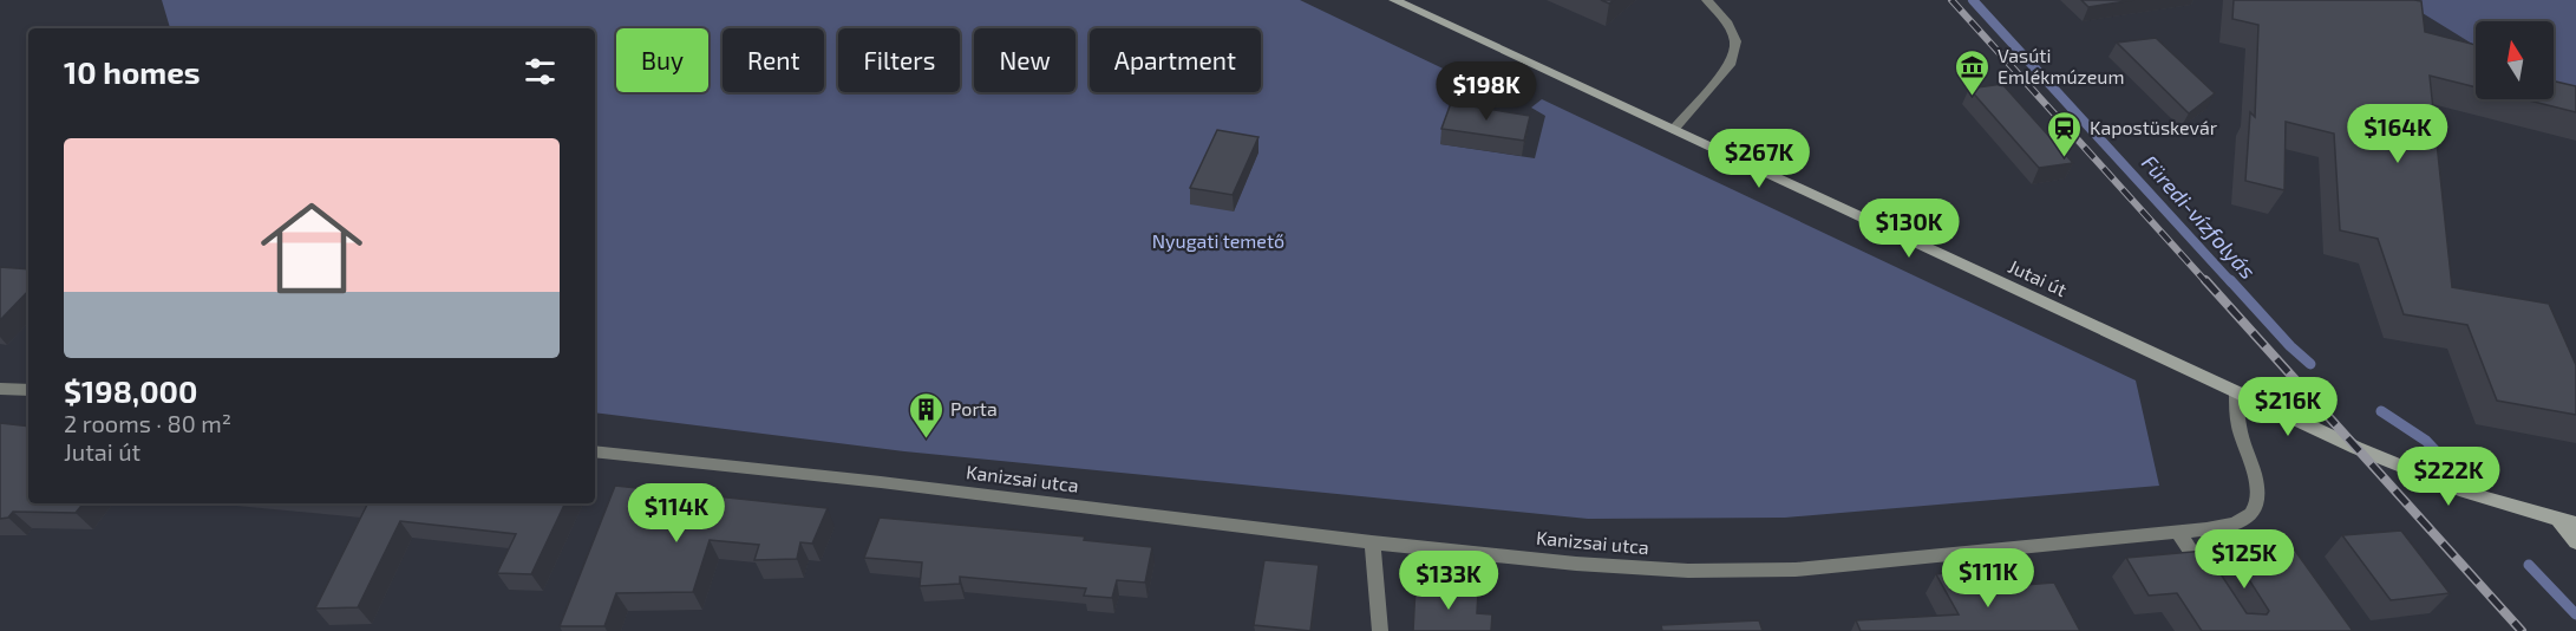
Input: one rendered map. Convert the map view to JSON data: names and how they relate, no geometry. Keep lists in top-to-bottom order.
{
  "streets": {
    "street": ["Jutai út", "Kanizsai utca"]
  },
  "crossings": [
    ["Jutai út", "Kanizsai utca"]
  ],
  "water": ["Füredi-vízfolyás"],
  "parks": ["Nyugati temető"],
  "places": {
    "museum": ["Vasúti Emlékmúzeum"],
    "station": ["Kapostüskevár"],
    "building": ["Porta"]
  },
  "north": "top",
  "page": {
    "chip": [
      "Buy",
      "Rent",
      "Filters",
      "New",
      "Apartment"
    ],
    "heading": "10 homes",
    "price": [
      "$198K",
      "$164K",
      "$267K",
      "$130K",
      "$216K",
      "$222K",
      "$114K",
      "$125K",
      "$111K",
      "$133K"
    ],
    "list": [
      {
        "name": "$198,000",
        "note": "2 rooms · 80 m² · Jutai út"
      }
    ]
  }
}
